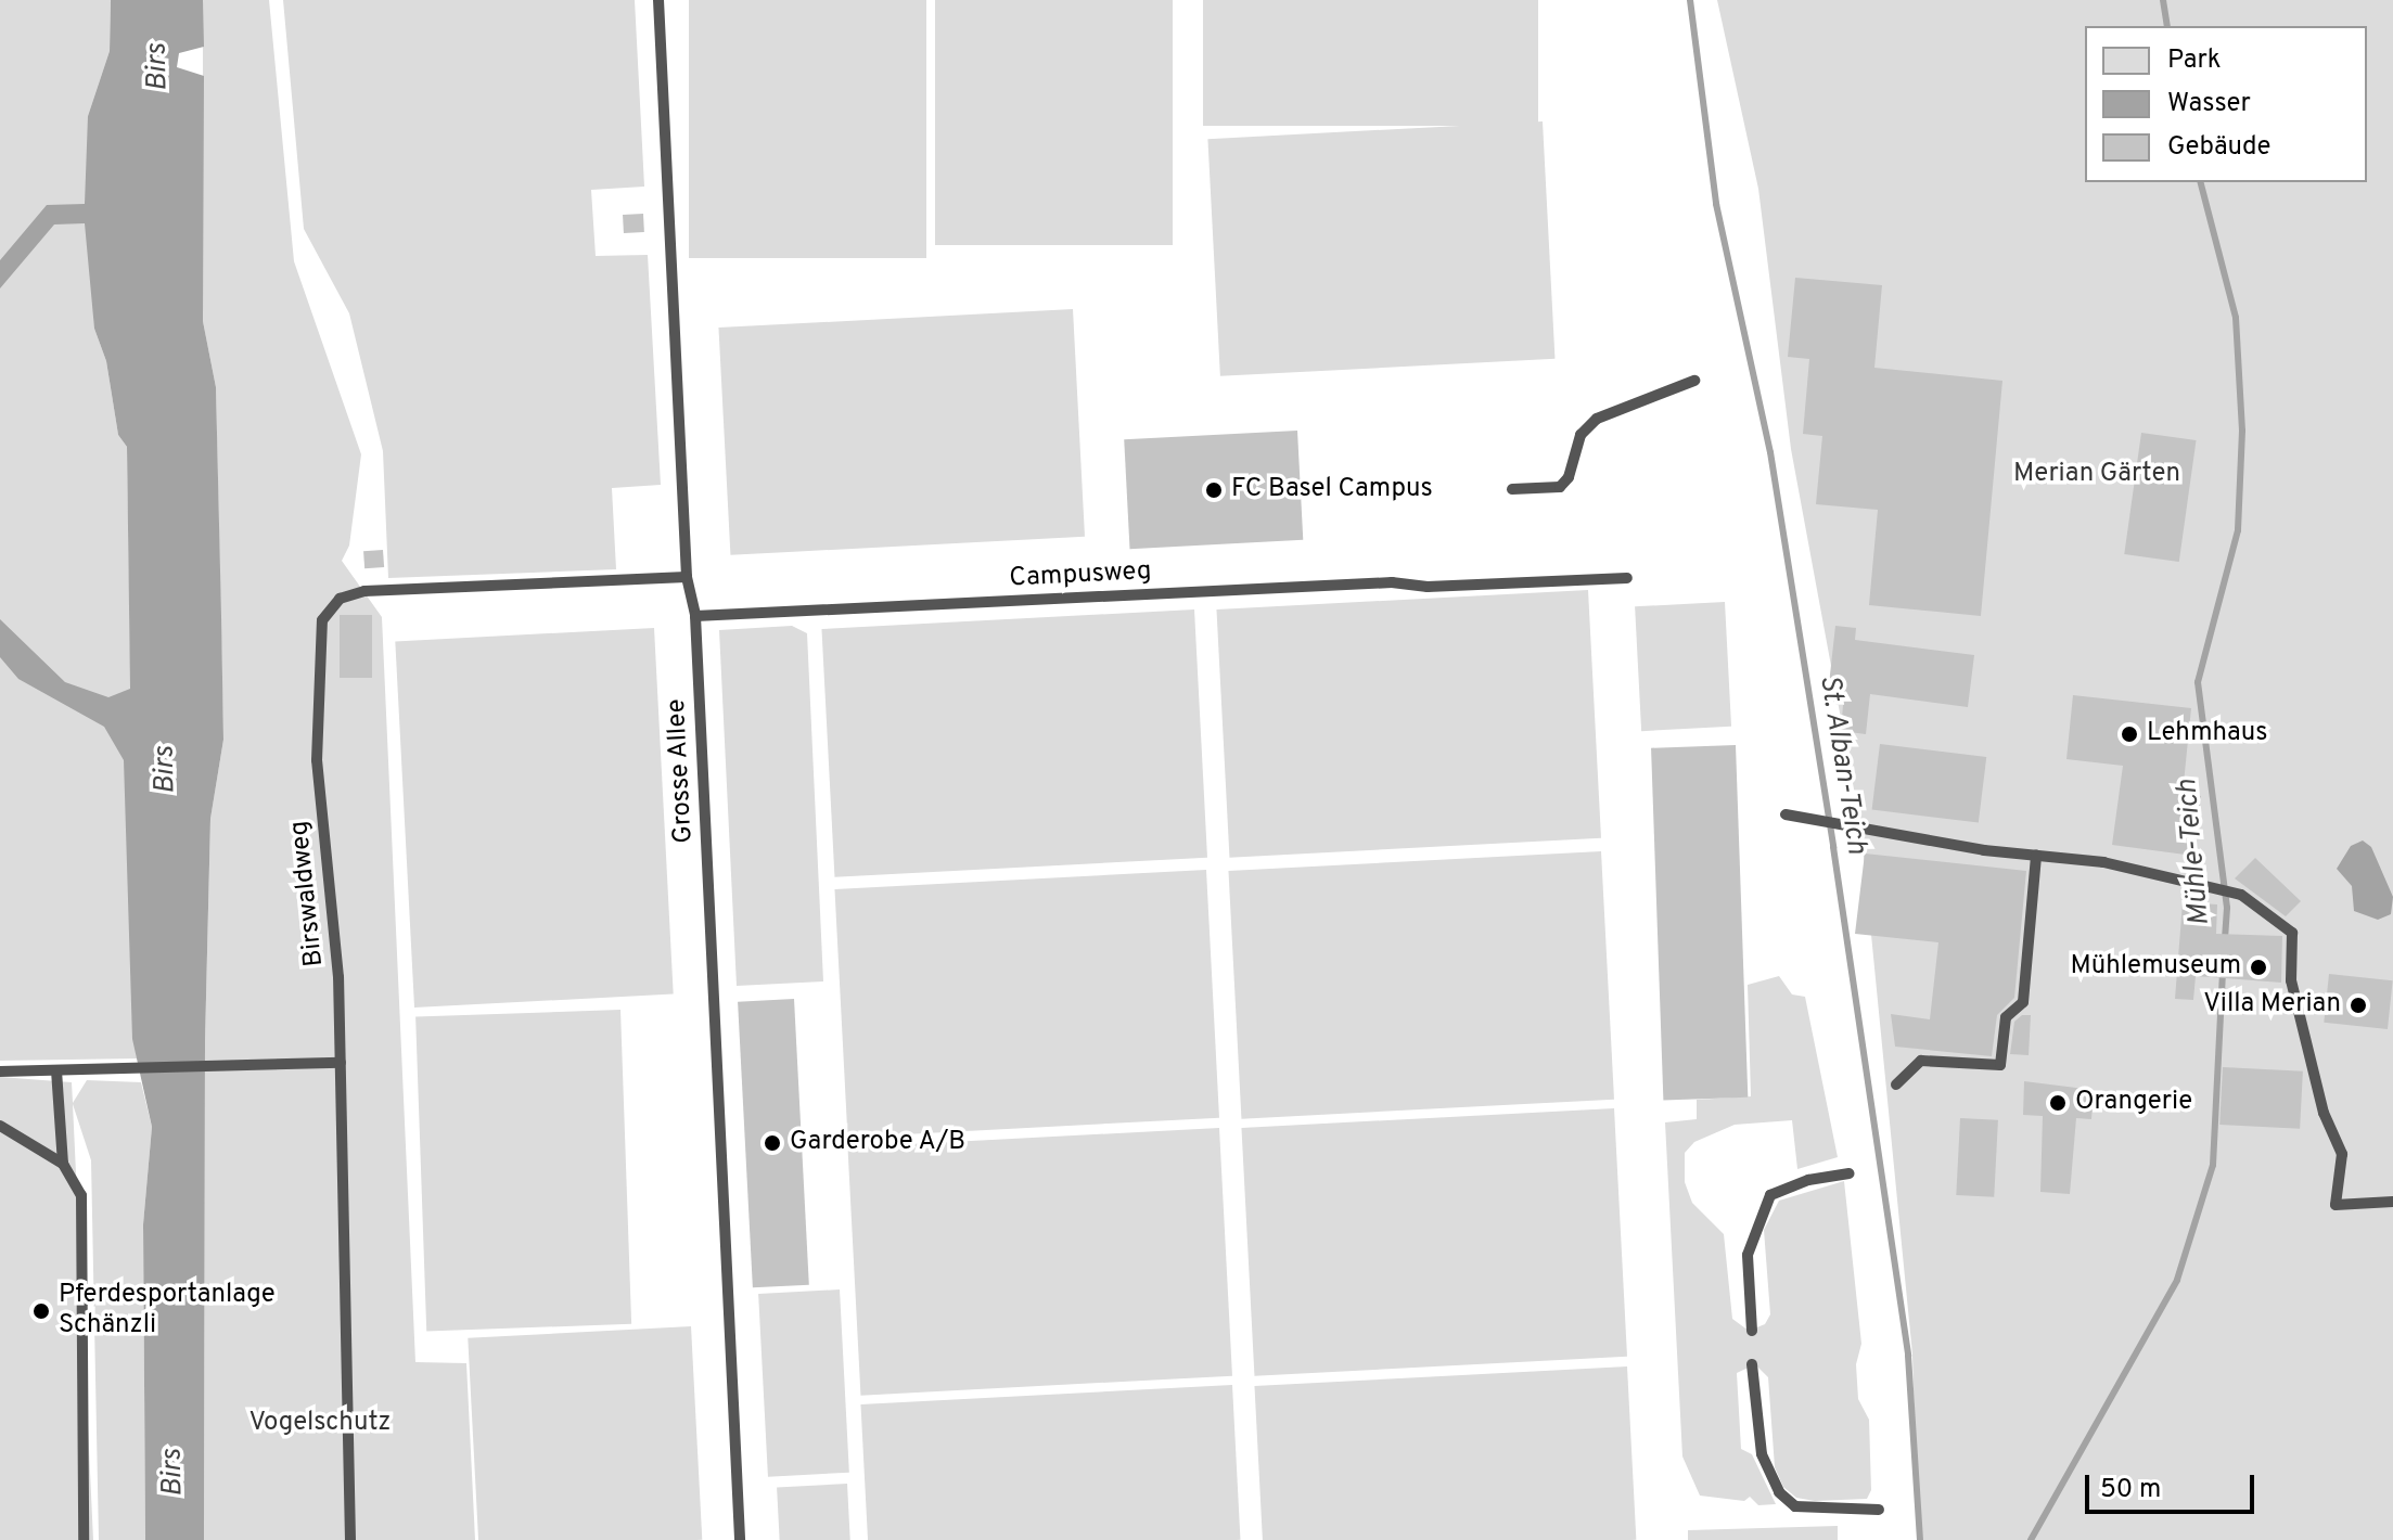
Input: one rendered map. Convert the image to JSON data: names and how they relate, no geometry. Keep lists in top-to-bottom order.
{
  "streets": {
    "lane": ["Campusweg", "Grosse Allee", "Birswaldweg"]
  },
  "crossings": [
    ["Campusweg", "Grosse Allee"],
    ["Grosse Allee", "Birswaldweg"]
  ],
  "water": ["Birs", "St. Alban-Teich", "Mühle-Teich"],
  "parks": ["Merian Gärten", "Vogelschutz"],
  "places": [
    "FC Basel Campus",
    "Lehmhaus",
    "Mühlemuseum",
    "Villa Merian",
    "Orangerie",
    "Garderobe A/B",
    "Pferdesportanlage Schänzli"
  ],
  "legend": ["Park", "Wasser", "Gebäude"],
  "scale_bar": "50 m"
}
